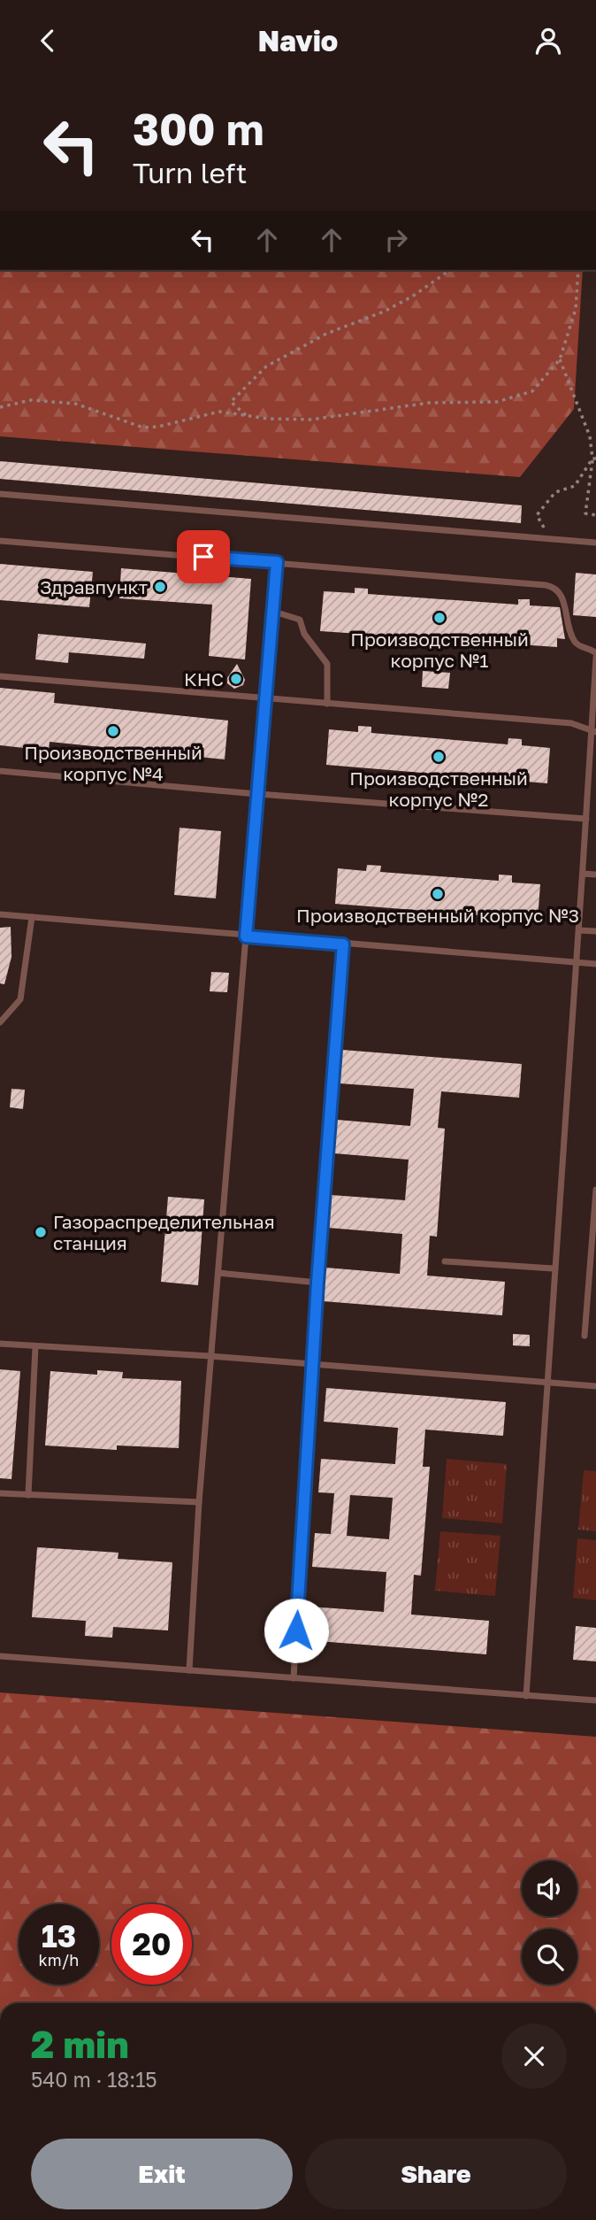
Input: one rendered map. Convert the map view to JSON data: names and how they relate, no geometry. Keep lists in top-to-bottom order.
{
  "places": [
    "Здравпункт",
    "Производственный корпус №1",
    "КНС",
    "Производственный корпус №4",
    "Производственный корпус №2",
    "Производственный корпус №3",
    "Газораспределительная станция"
  ],
  "page": {
    "header": "Navio",
    "turn": ["300 m", "Turn left"],
    "speed": "13 km/h",
    "limit": "20",
    "heading": ["2 min", "540 m · 18:15"],
    "buttons": ["Exit", "Share"]
  }
}
